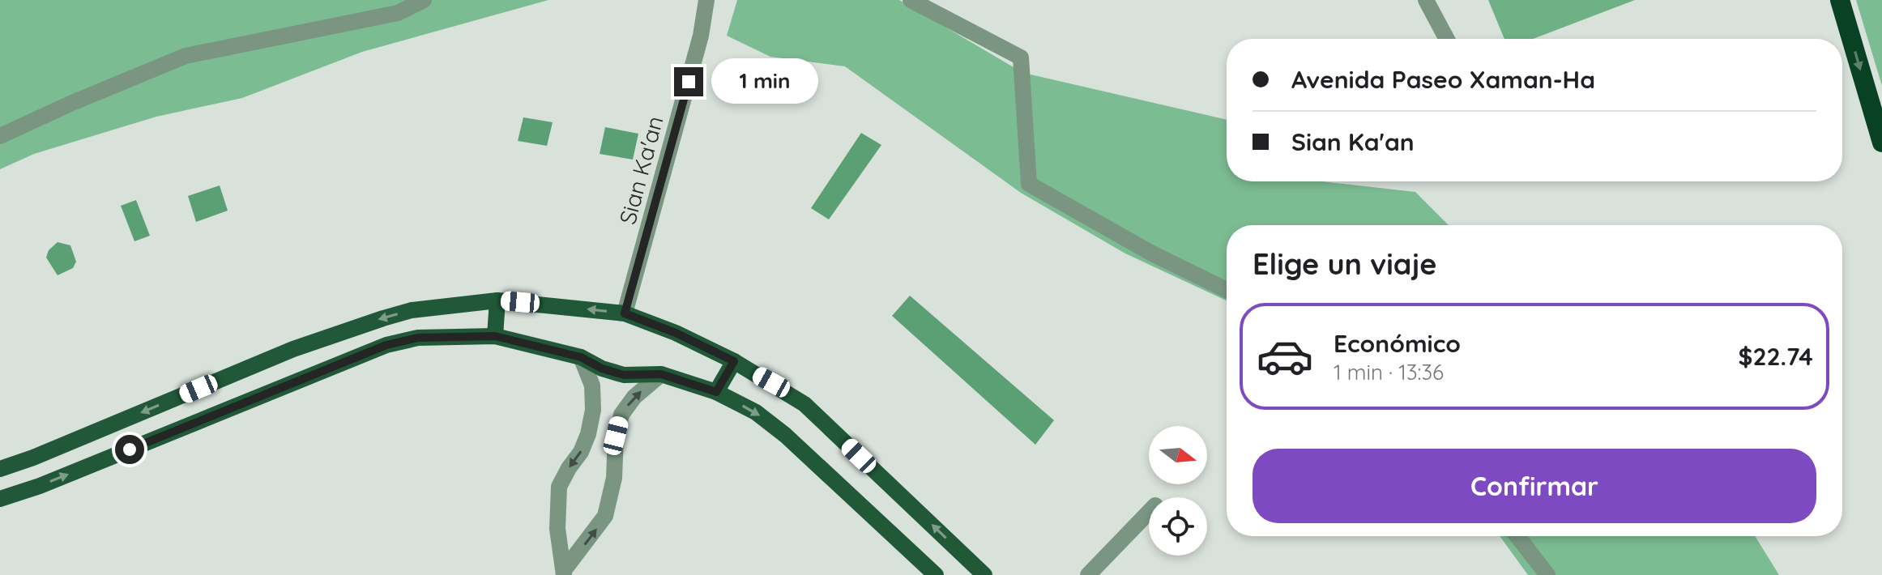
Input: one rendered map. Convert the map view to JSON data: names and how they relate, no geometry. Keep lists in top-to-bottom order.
{
  "streets": {
    "street": ["Sian Ka'an"]
  },
  "north": "right",
  "page": {
    "banner": ["Avenida Paseo Xaman-Ha", "Sian Ka'an"],
    "bubble": "1 min",
    "heading": "Elige un viaje",
    "list": [
      {
        "name": "Económico",
        "note": "1 min · 13:36",
        "value": "$22.74"
      }
    ],
    "buttons": "Confirmar"
  }
}
